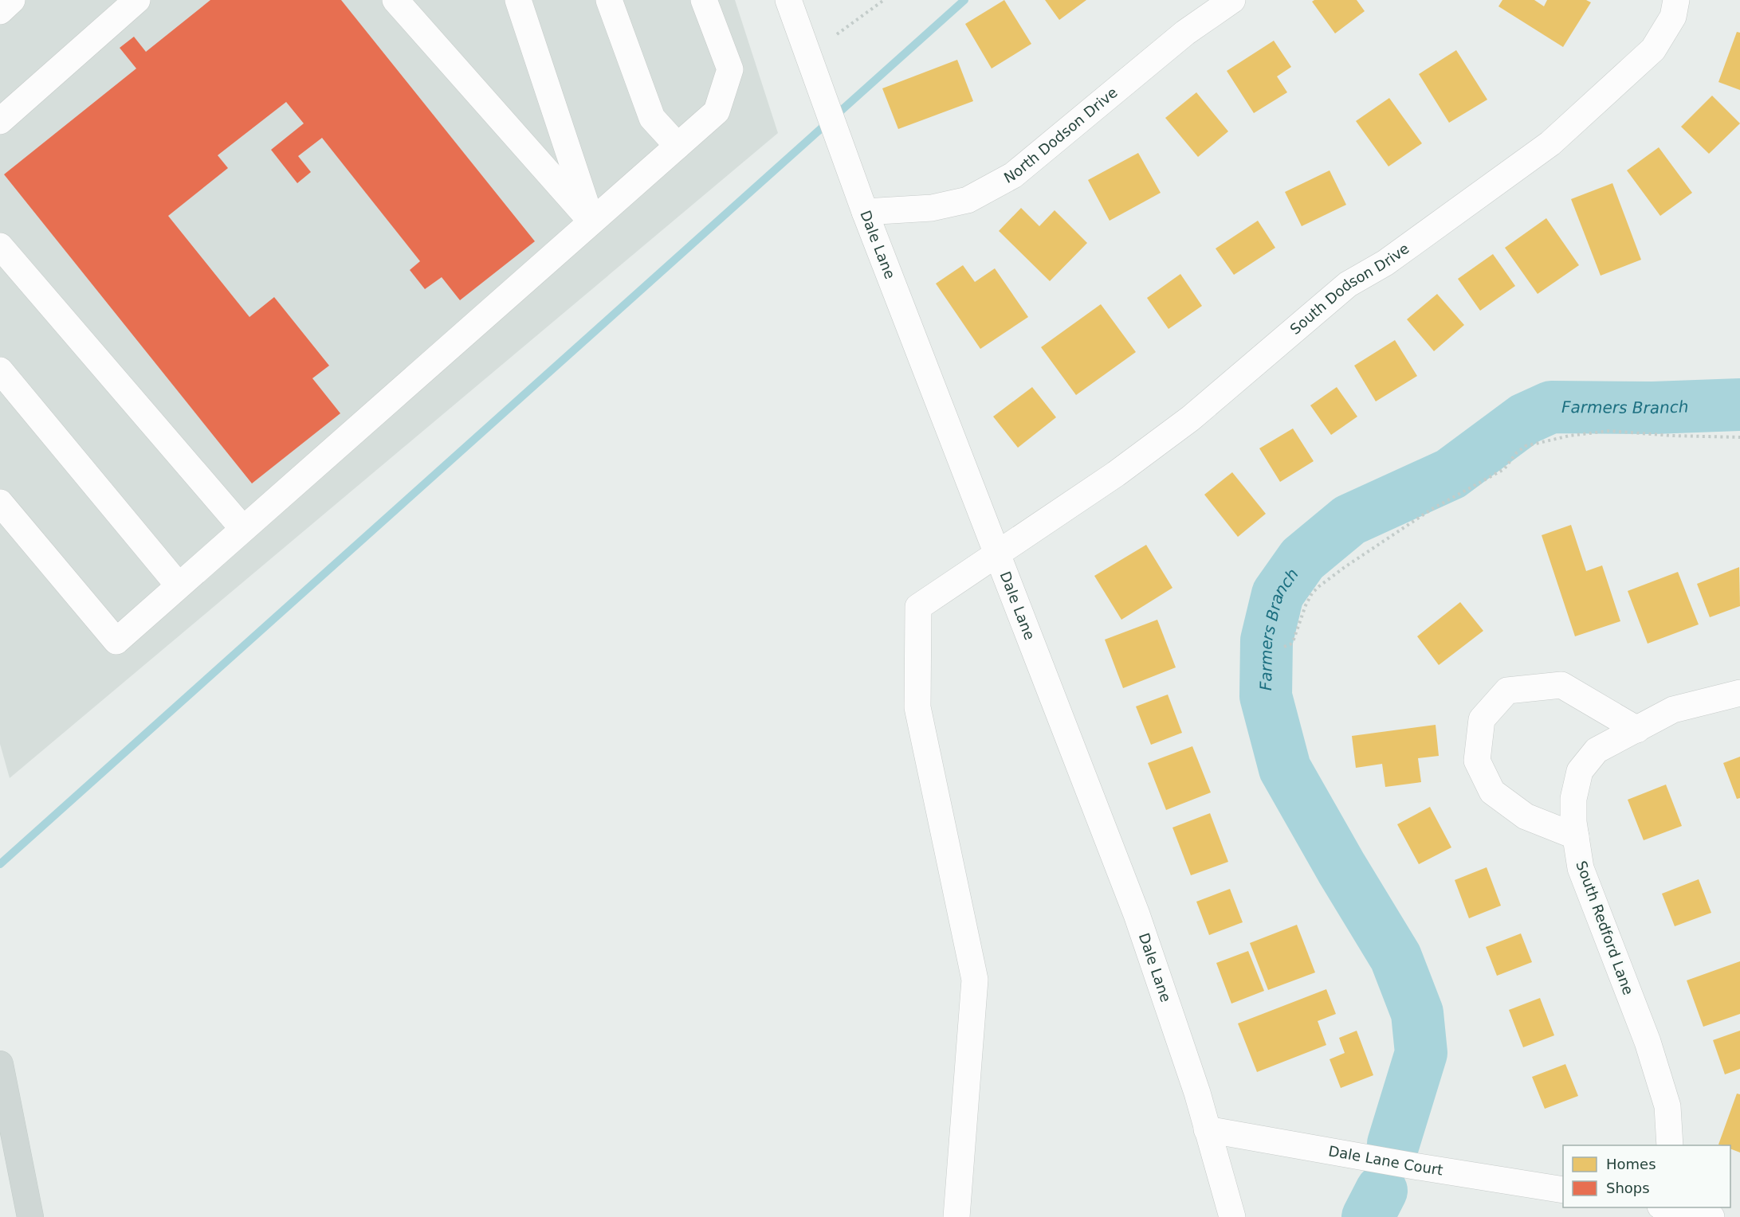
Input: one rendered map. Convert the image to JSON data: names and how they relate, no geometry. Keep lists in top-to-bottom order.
{
  "streets": {
    "street": [
      "North Dodson Drive",
      "Dale Lane",
      "South Dodson Drive",
      "South Redford Lane",
      "Dale Lane Court"
    ]
  },
  "crossings": [
    ["North Dodson Drive", "Dale Lane"],
    ["Dale Lane", "South Dodson Drive"],
    ["Dale Lane", "Dale Lane Court"]
  ],
  "water": ["Farmers Branch"],
  "legend": ["Homes", "Shops"]
}
